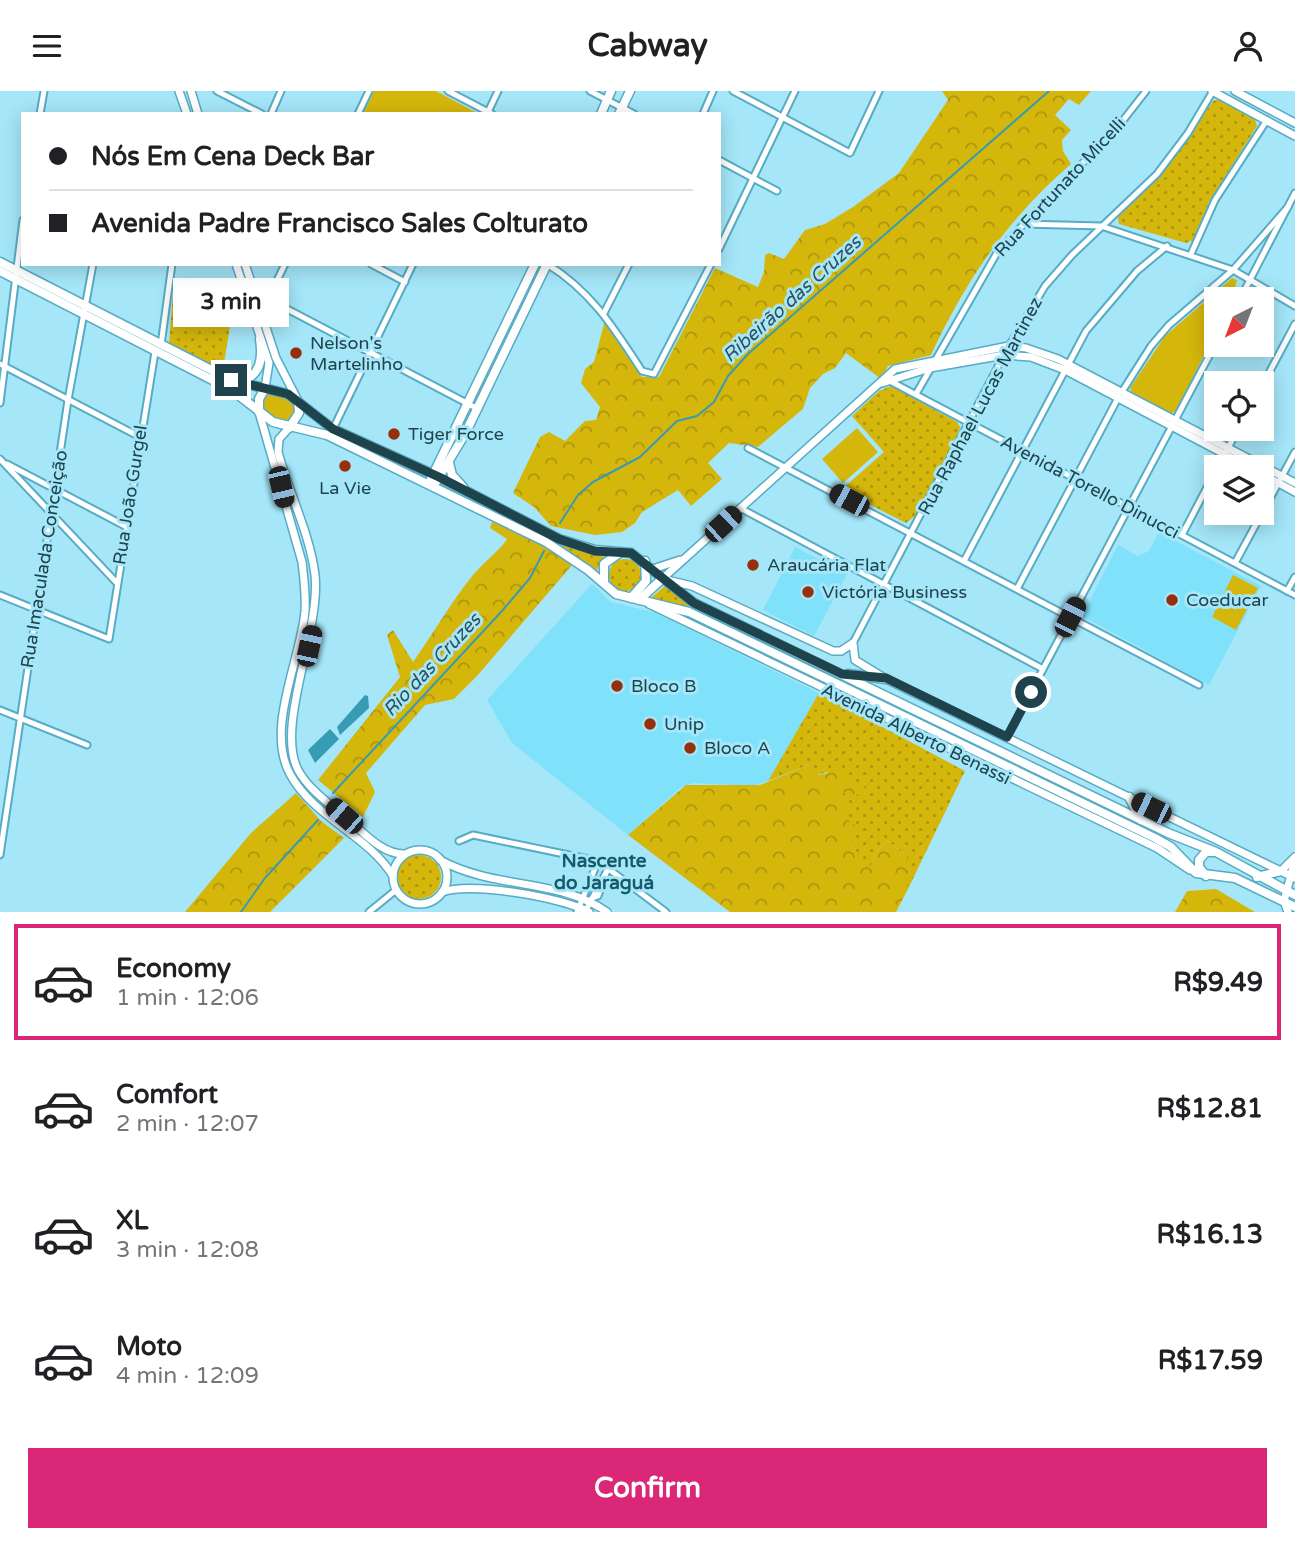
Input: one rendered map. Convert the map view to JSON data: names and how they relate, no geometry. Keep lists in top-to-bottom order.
{
  "streets": {
    "street": [
      "Rua Fortunato Micelli",
      "Rua Raphael Lucas Martinez",
      "Avenida Torello Dinucci",
      "Rua João Gurgel",
      "Rua Imaculada Conceição"
    ]
  },
  "crossings": [
    ["Rua Fortunato Micelli", "Avenida Torello Dinucci"],
    ["Rua Raphael Lucas Martinez", "Avenida Torello Dinucci"],
    ["Rua João Gurgel", "Rua Imaculada Conceição"]
  ],
  "districts": ["Nascente do Jaraguá"],
  "water": ["Ribeirão das Cruzes", "Rio das Cruzes"],
  "places": [
    "Nelson's Martelinho",
    "Tiger Force",
    "La Vie",
    "Araucária Flat",
    "Victória Business",
    "Coeducar",
    "Bloco B",
    "Unip",
    "Bloco A"
  ],
  "north": "bottom left",
  "page": {
    "header": "Cabway",
    "banner": ["Nós Em Cena Deck Bar", "Avenida Padre Francisco Sales Colturato"],
    "bubble": "3 min",
    "list": [
      {
        "name": "Economy",
        "note": "1 min · 12:06",
        "value": "R$9.49"
      },
      {
        "name": "Comfort",
        "note": "2 min · 12:07",
        "value": "R$12.81"
      },
      {
        "name": "XL",
        "note": "3 min · 12:08",
        "value": "R$16.13"
      },
      {
        "name": "Moto",
        "note": "4 min · 12:09",
        "value": "R$17.59"
      }
    ],
    "buttons": "Confirm"
  }
}
